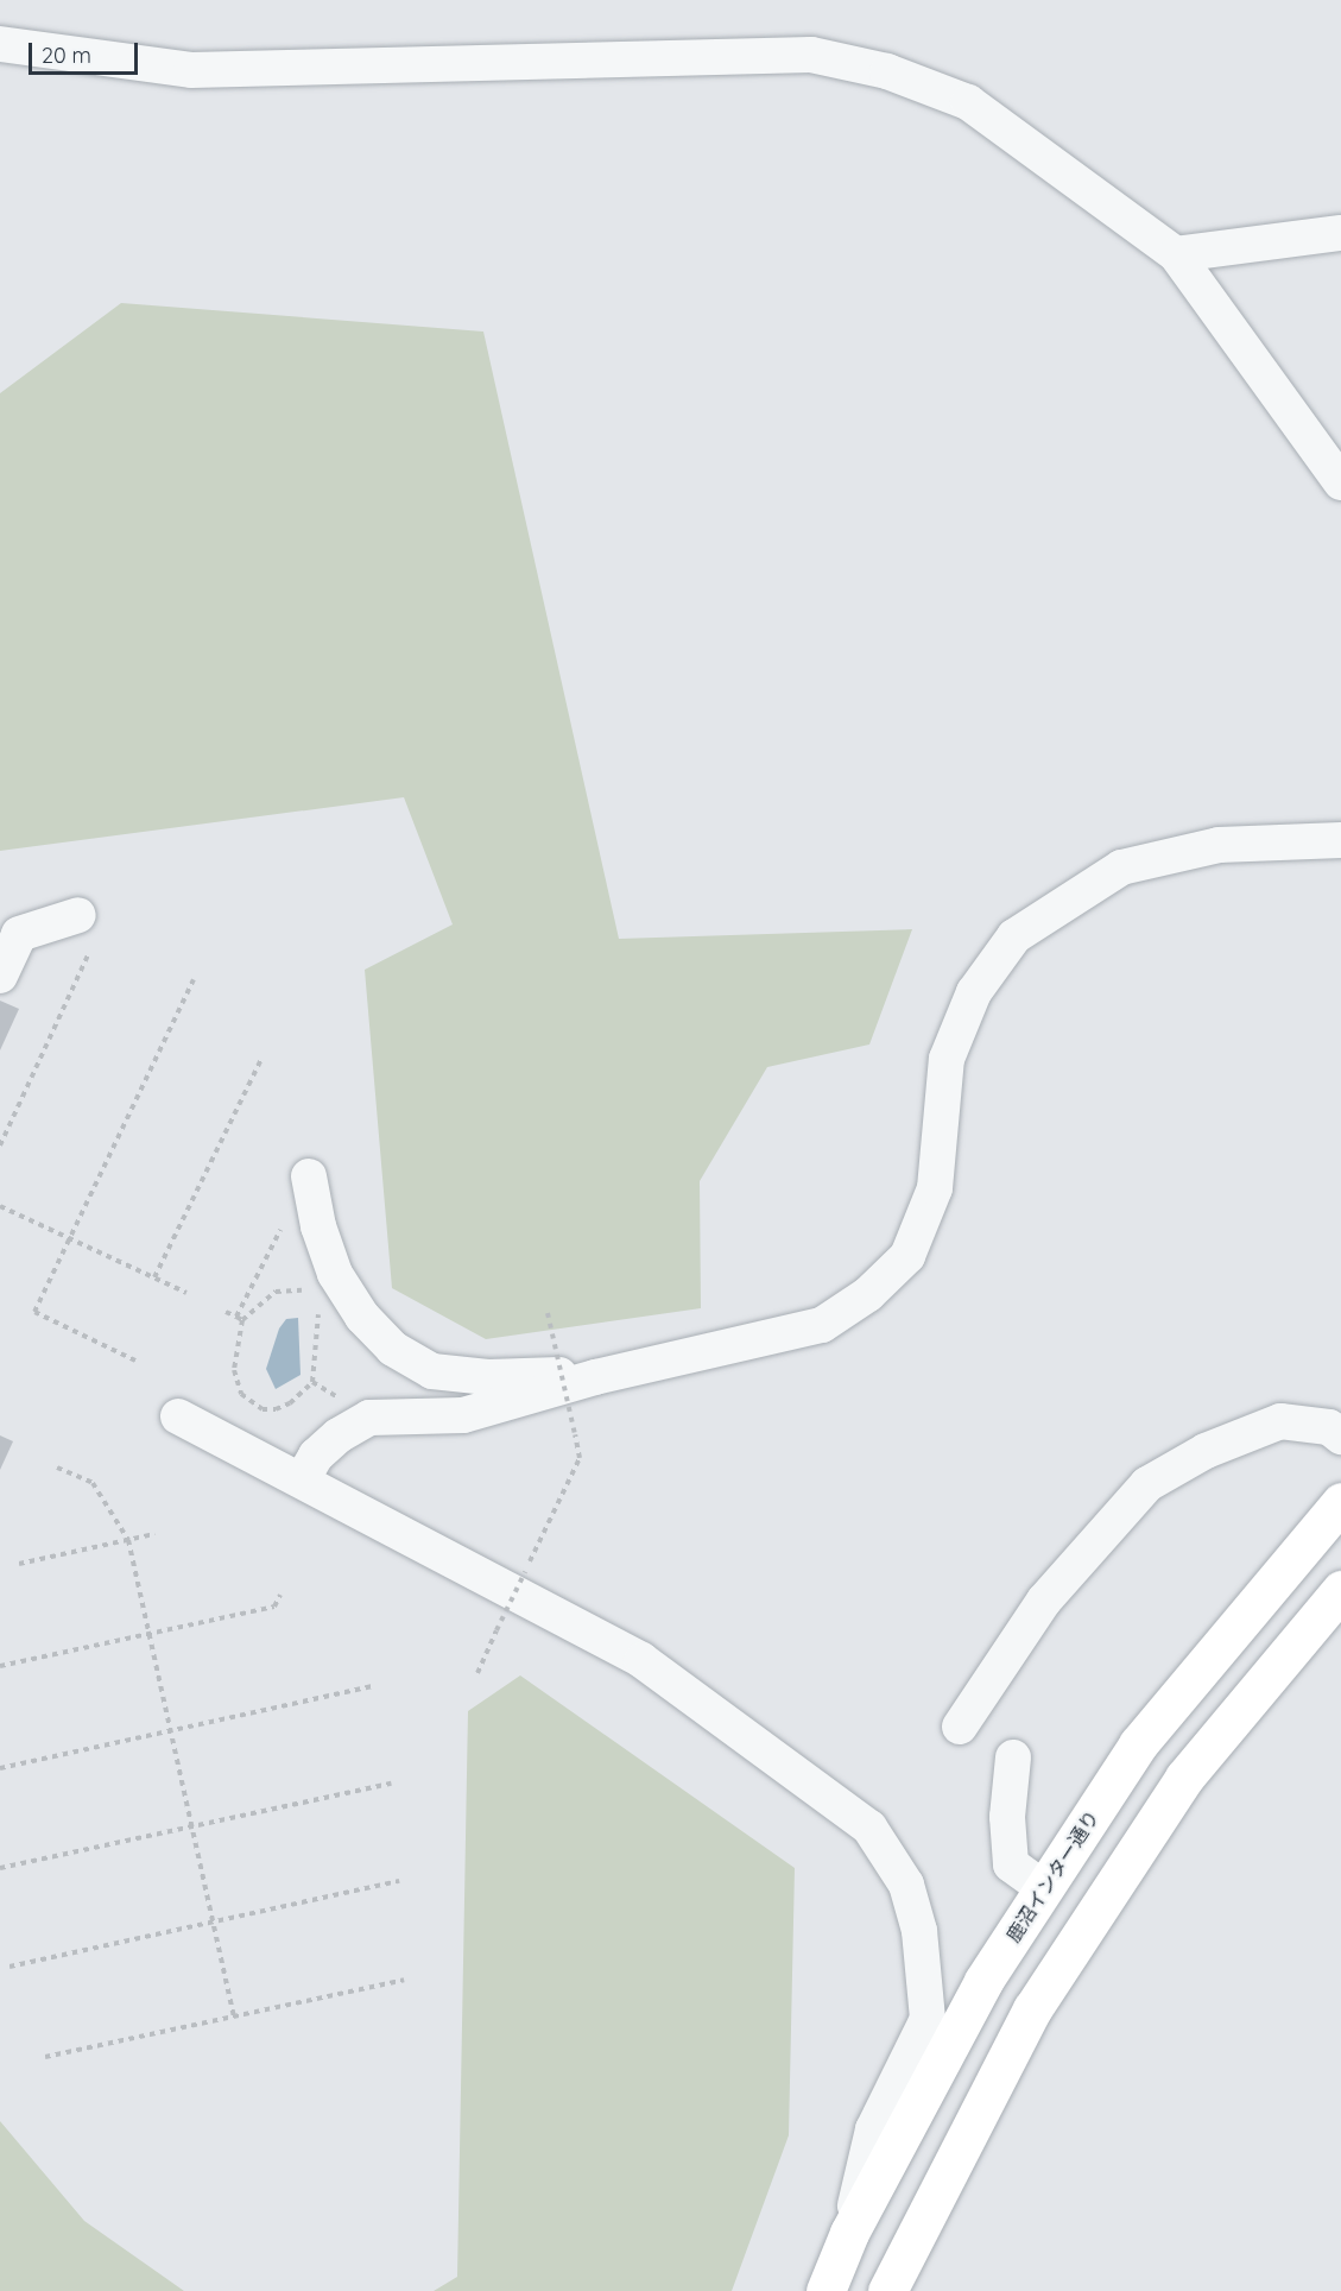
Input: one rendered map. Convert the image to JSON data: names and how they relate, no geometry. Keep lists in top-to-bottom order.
{
  "streets": {
    "main road": ["鹿沼インター通り"]
  },
  "scale_bar": "20 m"
}
